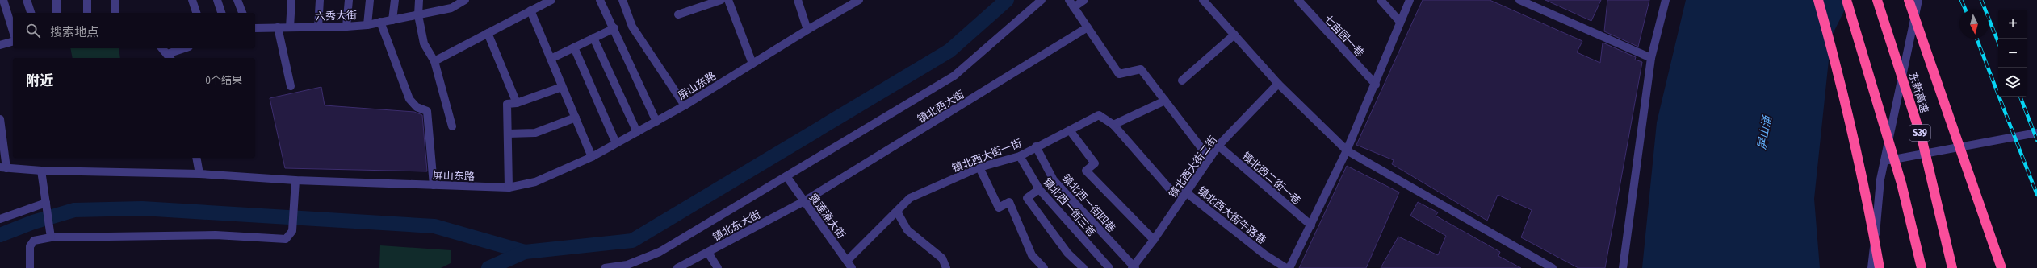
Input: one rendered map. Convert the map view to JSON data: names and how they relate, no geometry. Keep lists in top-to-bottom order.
{
  "streets": {
    "highway": ["东新高速", "S39"],
    "street": [
      "六秀大街",
      "七亩园一巷",
      "屏山东路",
      "镇北西大街",
      "镇北西大街一街",
      "镇北西大街二街",
      "镇北西二街一巷",
      "镇北西一街四巷",
      "镇北西一街三巷",
      "镇北西大街牛路巷",
      "黄莲涌大街",
      "镇北东大街"
    ]
  },
  "crossings": [
    ["镇北西大街", "黄莲涌大街"],
    ["镇北西大街", "镇北东大街"],
    ["镇北西大街一街", "镇北西一街四巷"],
    ["镇北西大街一街", "镇北西一街三巷"],
    ["镇北西大街一街", "镇北西大街牛路巷"],
    ["镇北西大街一街", "黄莲涌大街"],
    ["镇北西大街二街", "镇北西二街一巷"],
    ["镇北西大街二街", "镇北西一街四巷"],
    ["镇北西大街二街", "镇北西大街牛路巷"],
    ["黄莲涌大街", "镇北东大街"]
  ],
  "water": ["屏山涌"],
  "north": "bottom",
  "page": {
    "map_buttons": ["+", "−"],
    "search": "搜索地点",
    "heading": ["附近", "0个结果"]
  }
}
